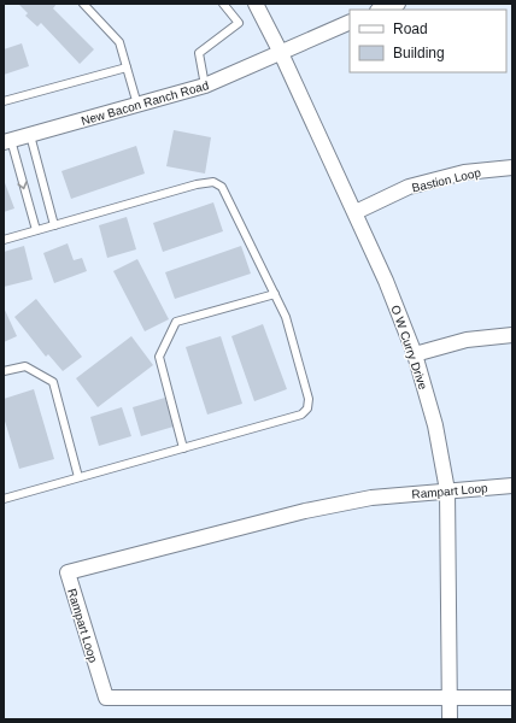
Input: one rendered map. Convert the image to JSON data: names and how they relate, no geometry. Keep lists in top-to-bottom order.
{
  "streets": {
    "street": [
      "New Bacon Ranch Road",
      "Bastion Loop",
      "O W Curry Drive",
      "Rampart Loop"
    ]
  },
  "crossings": [
    ["New Bacon Ranch Road", "O W Curry Drive"],
    ["Bastion Loop", "O W Curry Drive"],
    ["O W Curry Drive", "Rampart Loop"]
  ],
  "legend": ["Road", "Building"]
}
